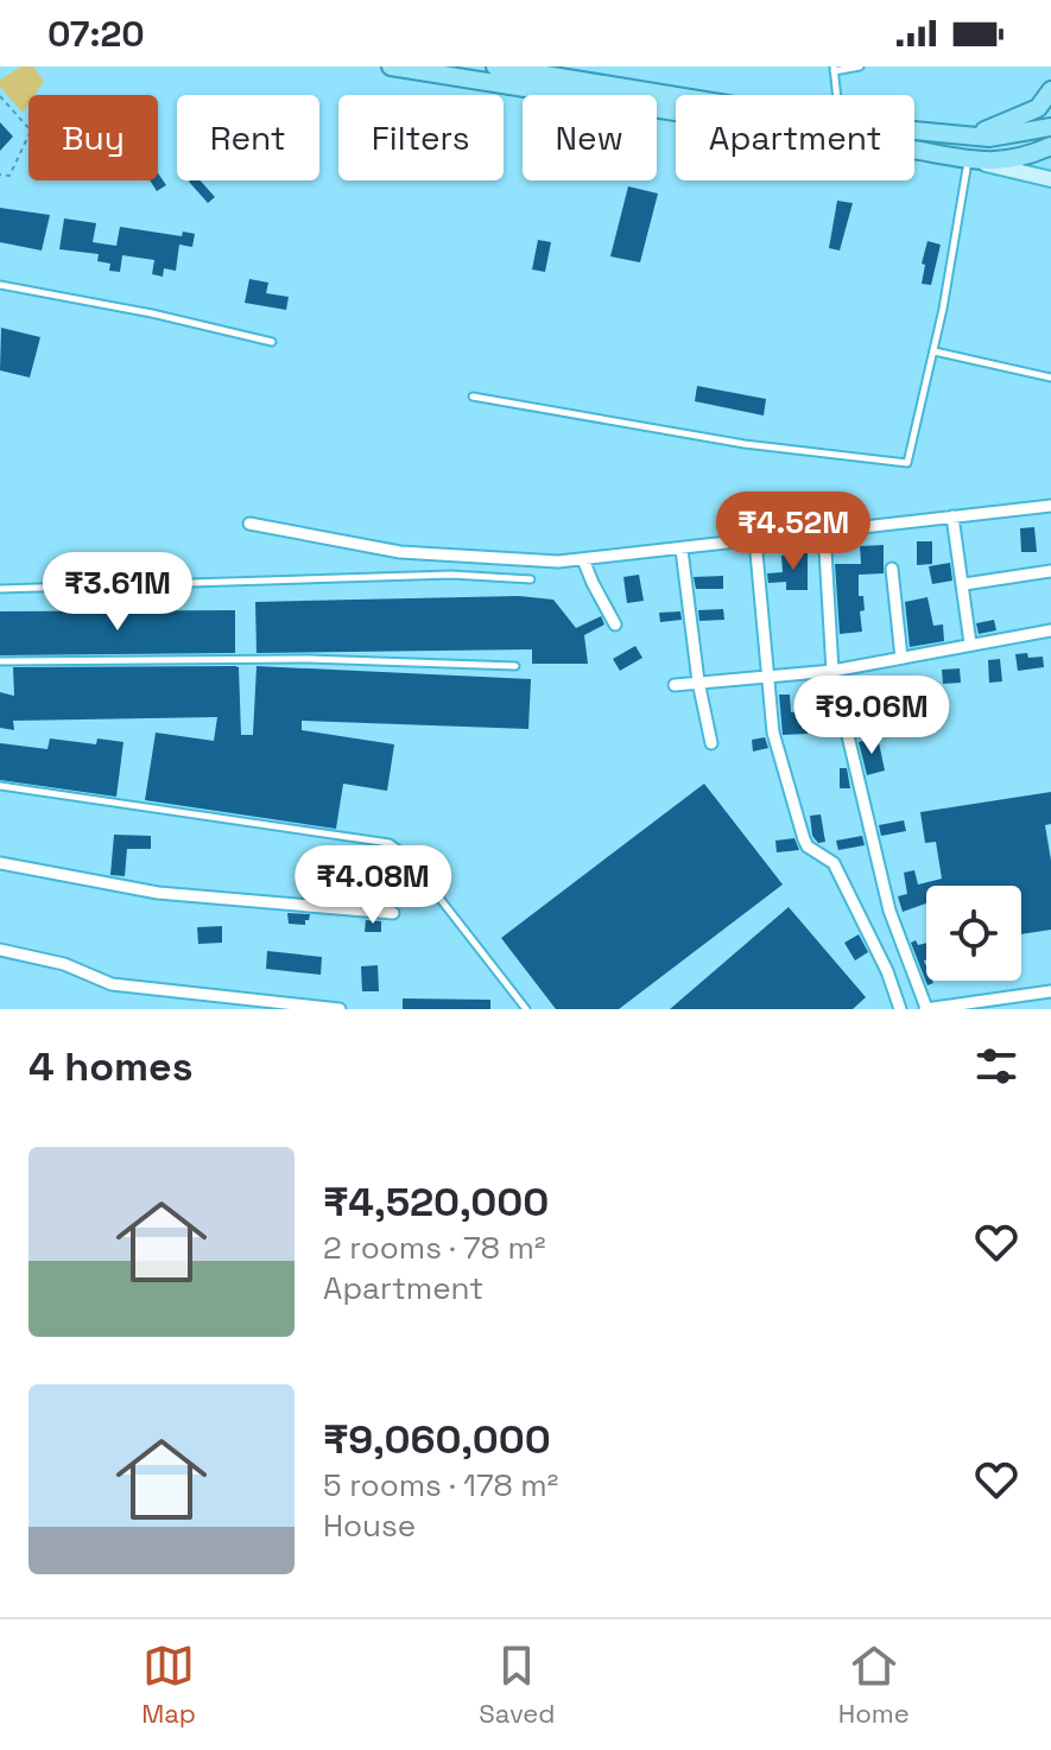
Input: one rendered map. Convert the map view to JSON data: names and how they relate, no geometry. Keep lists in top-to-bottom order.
{
  "page": {
    "status": "07:20",
    "chip": [
      "Buy",
      "Rent",
      "Filters",
      "New",
      "Apartment"
    ],
    "price": [
      "₹4.52M",
      "₹3.61M",
      "₹9.06M",
      "₹4.08M"
    ],
    "heading": "4 homes",
    "list": [
      {
        "name": "₹4,520,000",
        "note": "2 rooms · 78 m² · Apartment"
      },
      {
        "name": "₹9,060,000",
        "note": "5 rooms · 178 m² · House"
      }
    ],
    "tabs": ["Map", "Saved", "Home"]
  }
}
